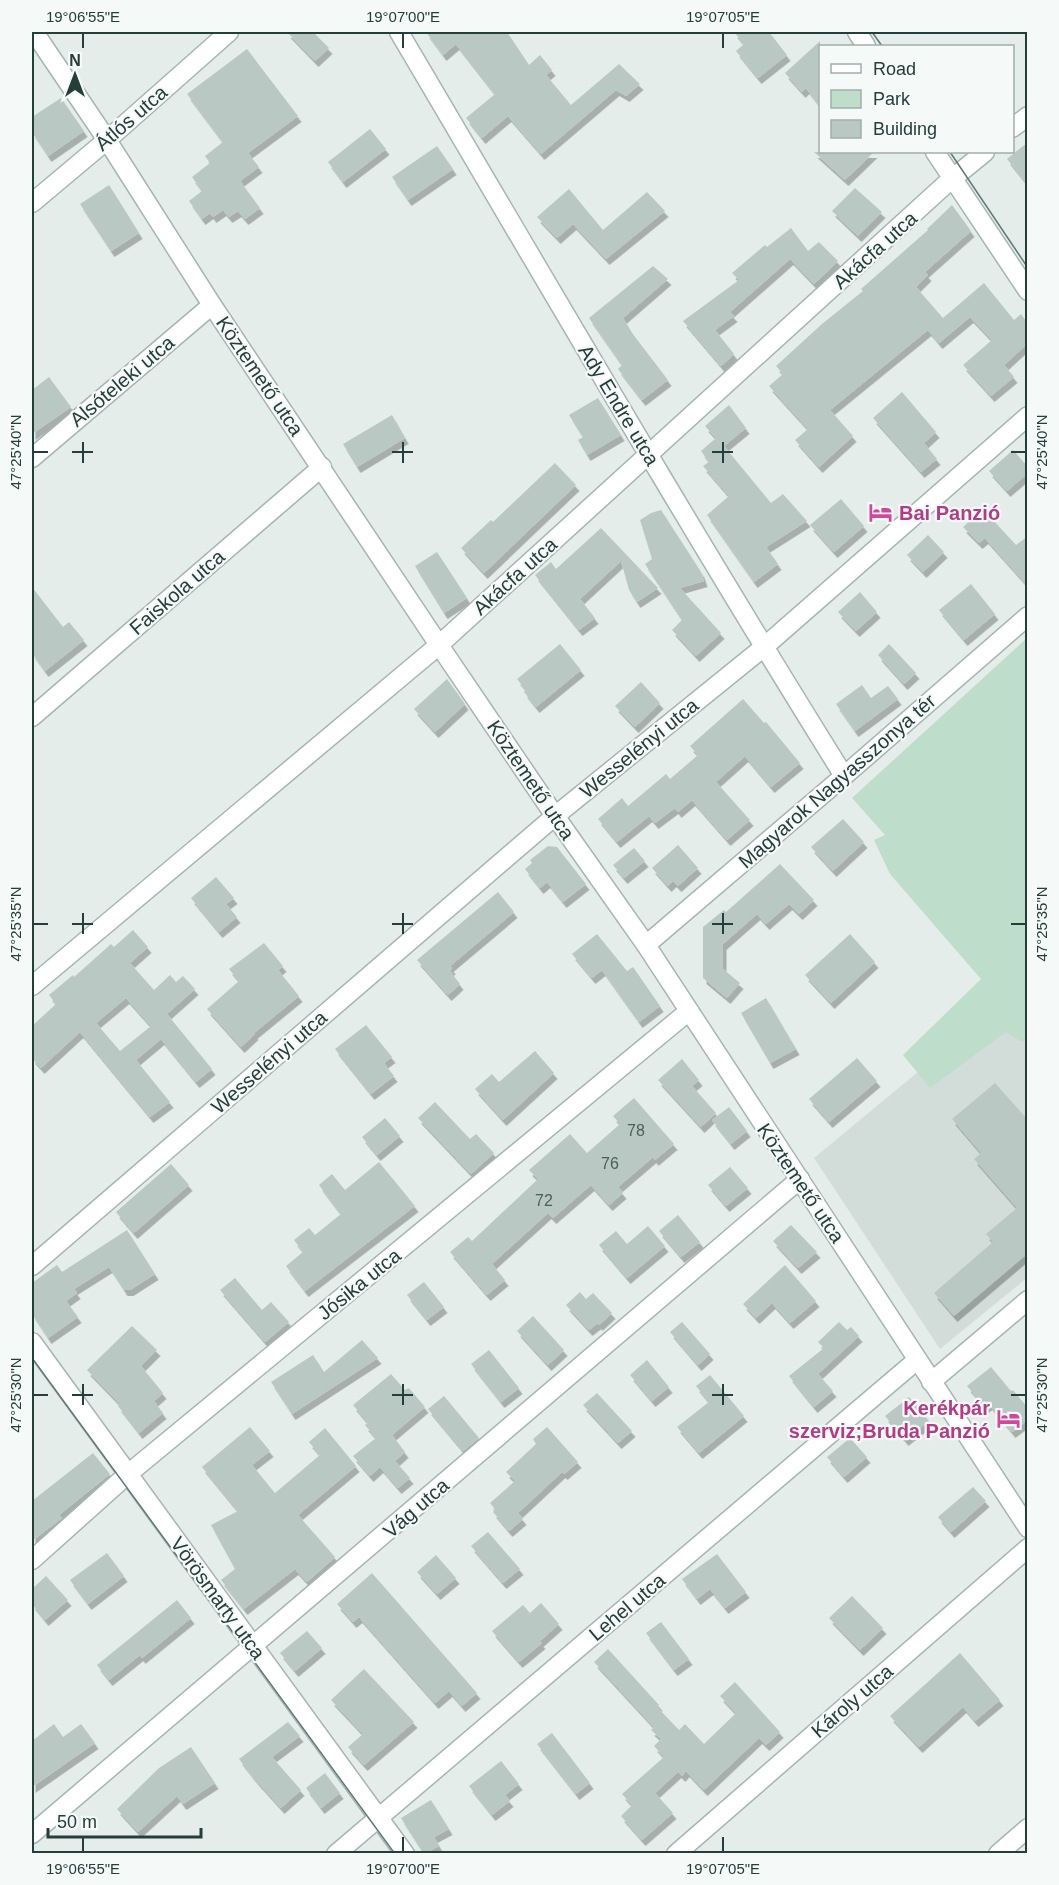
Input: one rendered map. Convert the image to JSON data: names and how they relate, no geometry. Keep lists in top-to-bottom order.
{
  "streets": {
    "street": [
      "Átlós utca",
      "Akácfa utca",
      "Köztemető utca",
      "Alsóteleki utca",
      "Ady Endre utca",
      "Faiskola utca",
      "Wesselényi utca",
      "Magyarok Nagyasszonya tér",
      "Jósika utca",
      "Vág utca",
      "Vörösmarty utca",
      "Lehel utca",
      "Károly utca"
    ]
  },
  "crossings": [
    ["Átlós utca", "Köztemető utca"],
    ["Akácfa utca", "Köztemető utca"],
    ["Akácfa utca", "Ady Endre utca"],
    ["Köztemető utca", "Alsóteleki utca"],
    ["Köztemető utca", "Faiskola utca"],
    ["Köztemető utca", "Wesselényi utca"],
    ["Köztemető utca", "Magyarok Nagyasszonya tér"],
    ["Köztemető utca", "Jósika utca"],
    ["Köztemető utca", "Vág utca"],
    ["Köztemető utca", "Lehel utca"],
    ["Ady Endre utca", "Wesselényi utca"],
    ["Ady Endre utca", "Magyarok Nagyasszonya tér"],
    ["Jósika utca", "Vörösmarty utca"],
    ["Vág utca", "Vörösmarty utca"],
    ["Vörösmarty utca", "Lehel utca"]
  ],
  "places": {
    "hotel": ["Bai Panzió", "Kerékpár szerviz;Bruda Panzió"]
  },
  "house_numbers": ["78", "76", "72"],
  "legend": ["Road", "Park", "Building"],
  "scale_bar": "50 m",
  "north": "top",
  "coordinates": [
    "19°06'55\"E",
    "19°07'00\"E",
    "19°07'05\"E",
    "47°25'40\"N",
    "47°25'35\"N",
    "47°25'30\"N"
  ]
}
